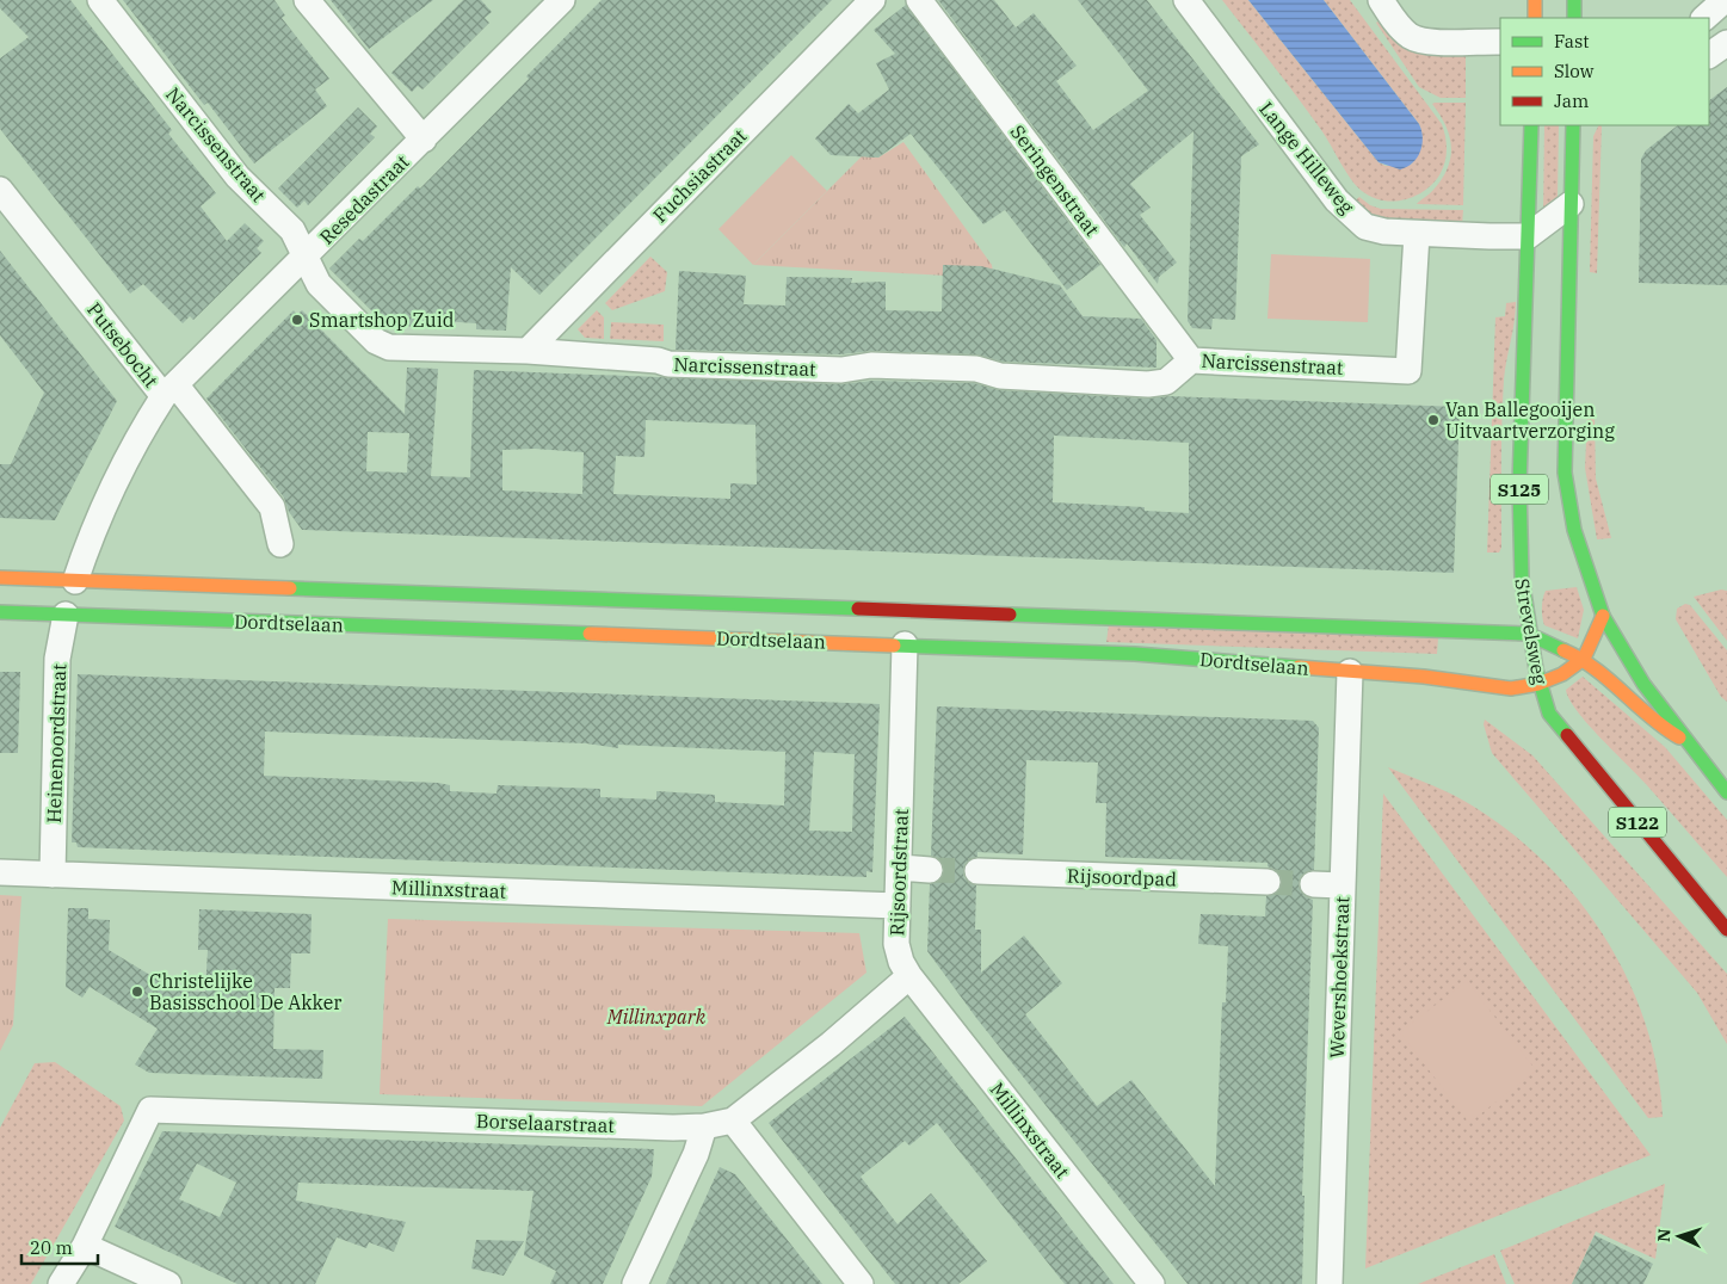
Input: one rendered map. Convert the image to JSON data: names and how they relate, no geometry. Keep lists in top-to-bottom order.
{
  "streets": {
    "main road": [
      "S125",
      "Dordtselaan",
      "Strevelsweg",
      "S122"
    ],
    "street": [
      "Narcissenstraat",
      "Lange Hilleweg",
      "Fuchsiastraat",
      "Seringenstraat",
      "Resedastraat",
      "Putsebocht",
      "Heinenoordstraat",
      "Rijsoordstraat",
      "Rijsoordpad",
      "Millinxstraat",
      "Wevershoekstraat",
      "Borselaarstraat"
    ]
  },
  "crossings": [
    ["Narcissenstraat", "Lange Hilleweg"],
    ["Narcissenstraat", "Fuchsiastraat"],
    ["Narcissenstraat", "Seringenstraat"],
    ["Narcissenstraat", "Resedastraat"],
    ["Lange Hilleweg", "Strevelsweg"],
    ["Resedastraat", "Putsebocht"],
    ["Putsebocht", "Dordtselaan"],
    ["Putsebocht", "Heinenoordstraat"],
    ["S125", "Dordtselaan"],
    ["S125", "S122"],
    ["Dordtselaan", "Strevelsweg"],
    ["Dordtselaan", "Heinenoordstraat"],
    ["Dordtselaan", "S122"],
    ["Dordtselaan", "Rijsoordstraat"],
    ["Dordtselaan", "Wevershoekstraat"],
    ["Heinenoordstraat", "Millinxstraat"],
    ["Rijsoordstraat", "Millinxstraat"]
  ],
  "parks": ["Millinxpark"],
  "places": ["Smartshop Zuid", "Van Ballegooijen Uitvaartverzorging", "Christelijke Basisschool De Akker"],
  "legend": ["Fast", "Slow", "Jam"],
  "scale_bar": "20 m",
  "north": "left"
}
